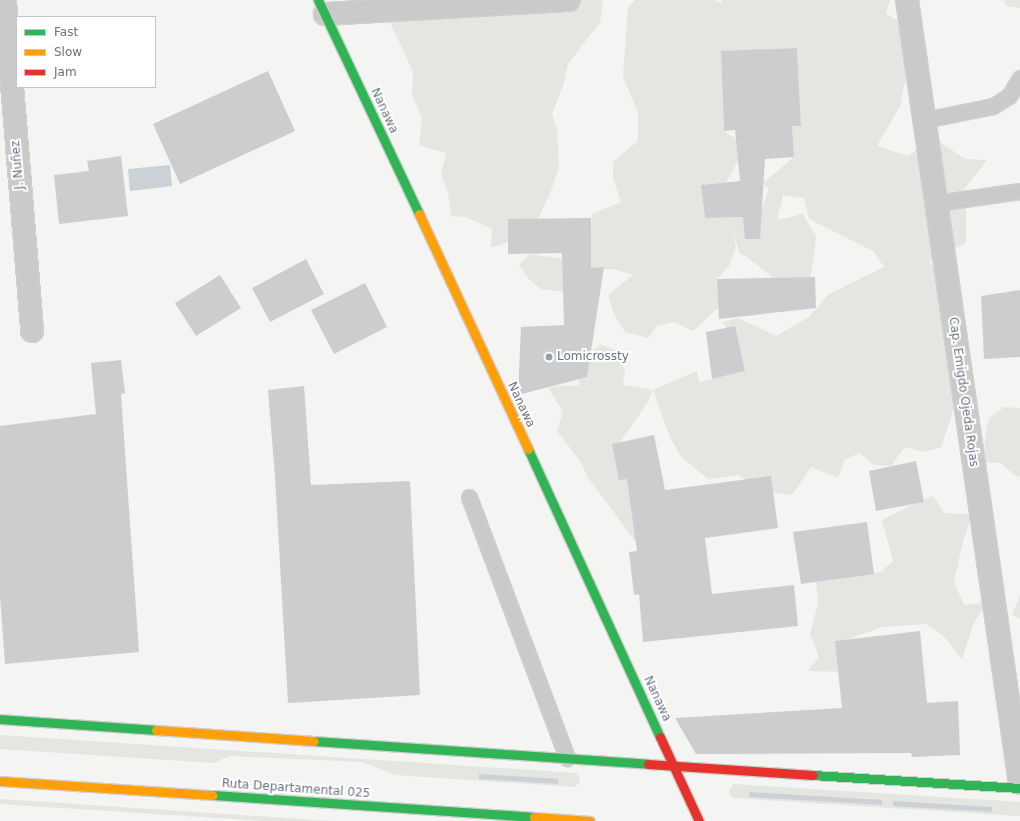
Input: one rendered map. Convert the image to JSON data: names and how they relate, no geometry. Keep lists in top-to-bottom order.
{
  "streets": {
    "main road": ["Nanawa", "Ruta Departamental 025"],
    "street": ["J. Nuñez", "Cap. Emigdo Ojeda Rojas"]
  },
  "places": ["Lomicrossty"],
  "legend": ["Fast", "Slow", "Jam"]
}
